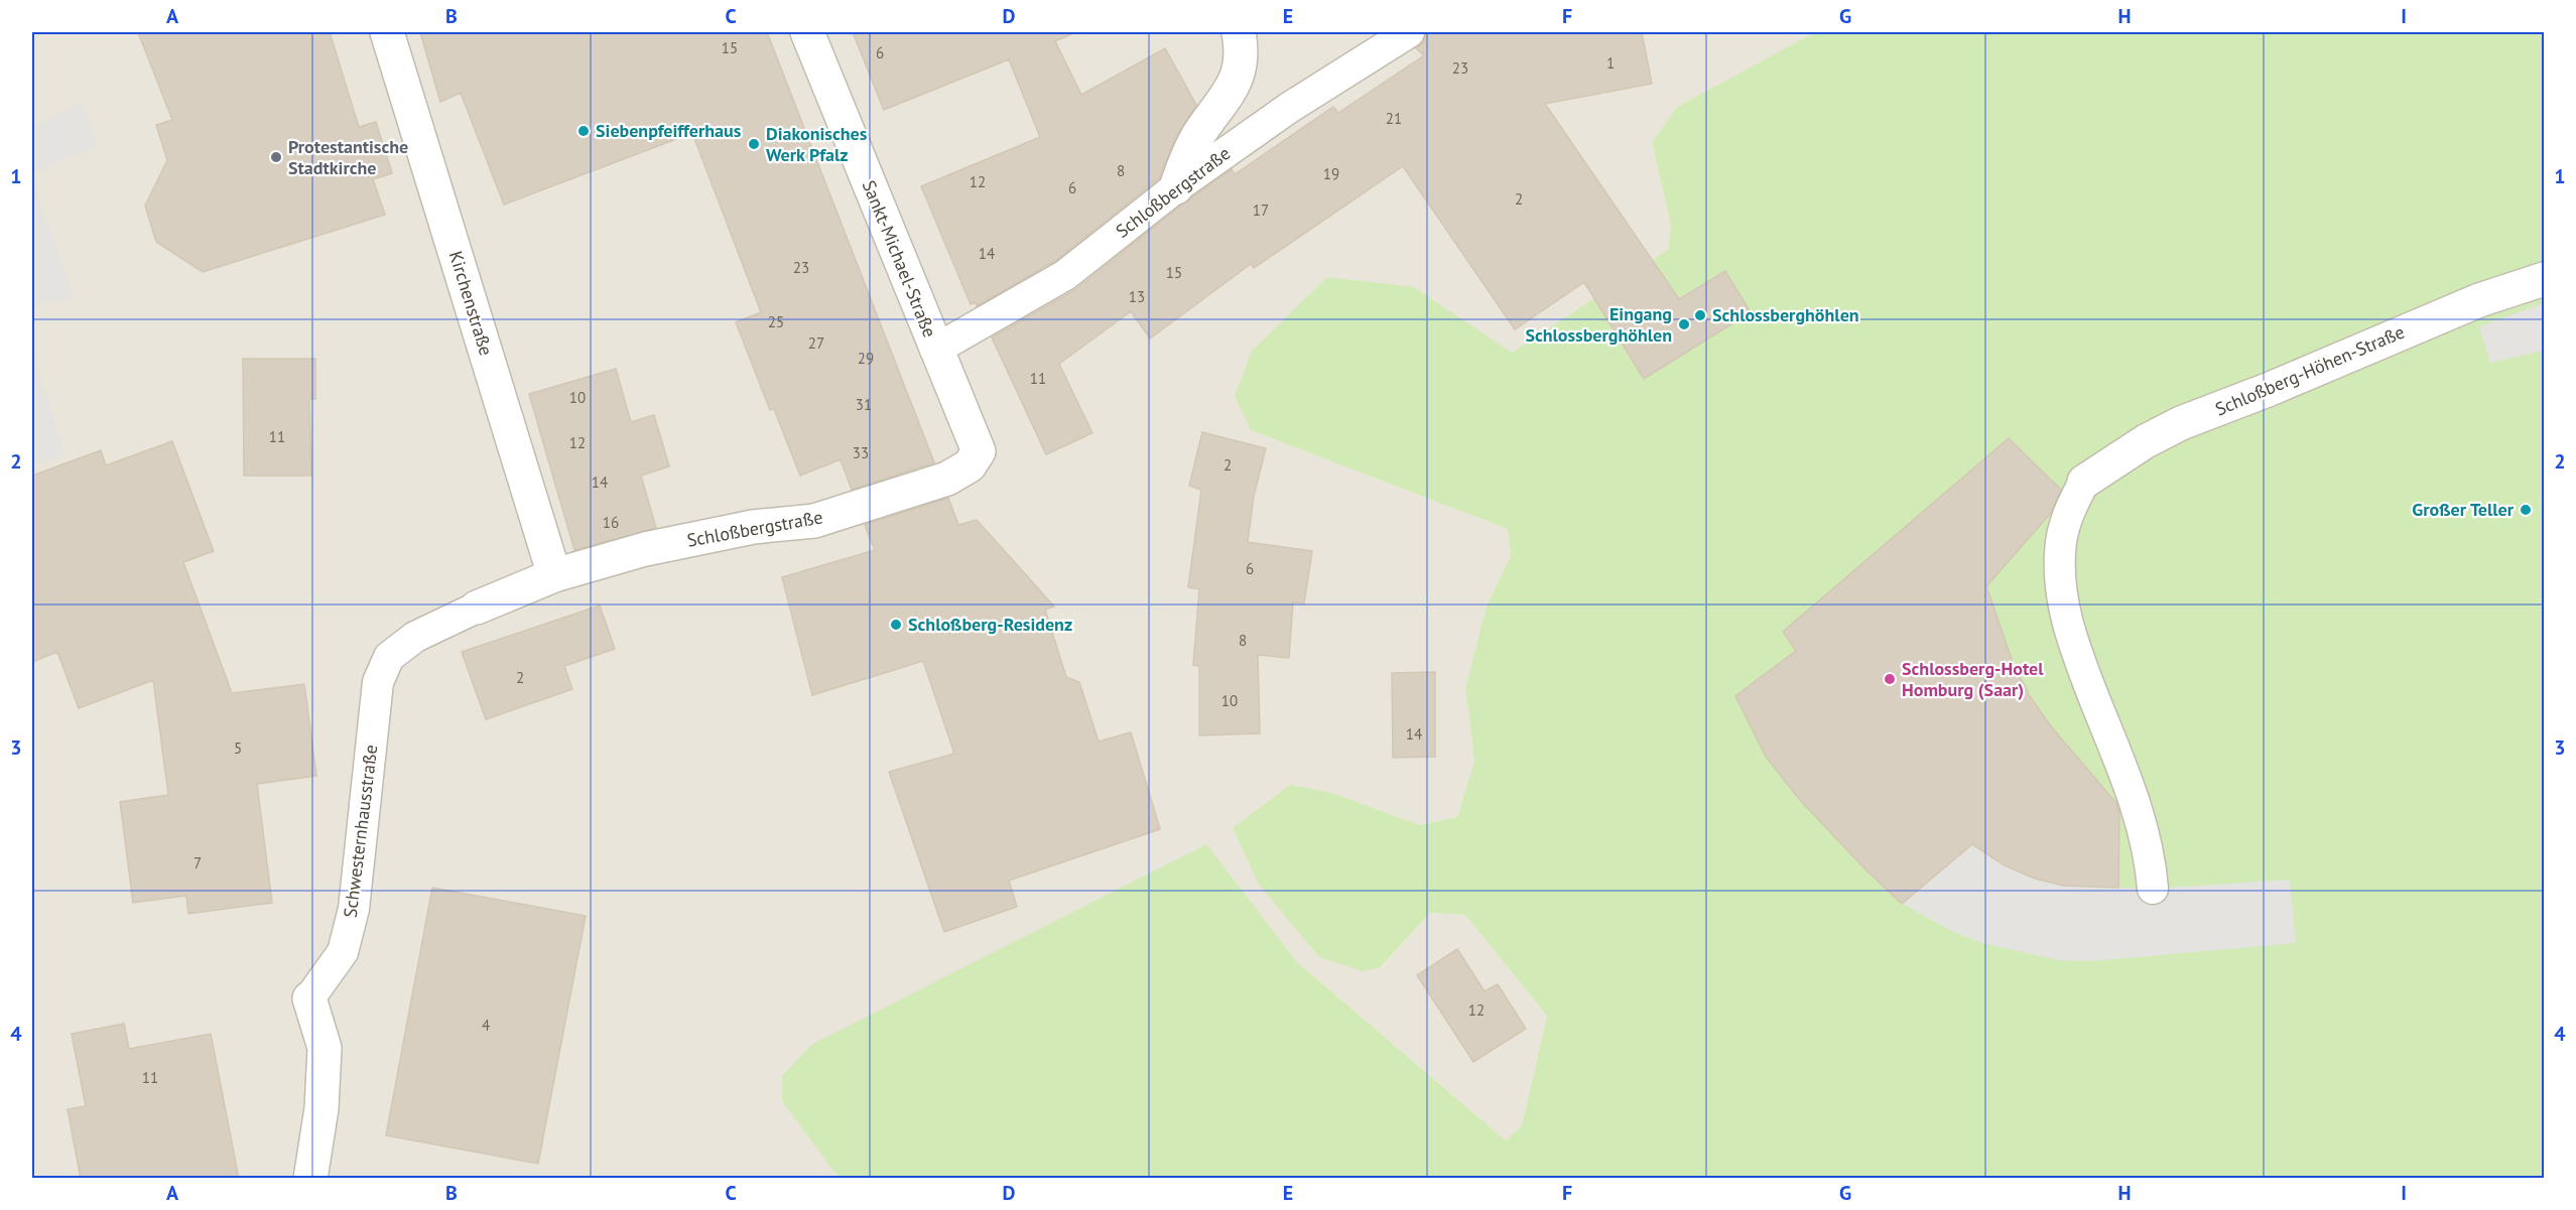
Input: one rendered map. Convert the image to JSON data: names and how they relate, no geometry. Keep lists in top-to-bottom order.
{
  "streets": {
    "street": [
      "Schloßbergstraße",
      "Sankt-Michael-Straße",
      "Kirchenstraße",
      "Schloßberg-Höhen-Straße",
      "Schwesternhausstraße"
    ]
  },
  "crossings": [
    ["Schloßbergstraße", "Sankt-Michael-Straße"],
    ["Schloßbergstraße", "Kirchenstraße"],
    ["Schloßbergstraße", "Schwesternhausstraße"],
    ["Kirchenstraße", "Schwesternhausstraße"]
  ],
  "places": [
    "Siebenpfeifferhaus",
    "Diakonisches Werk Pfalz",
    "Protestantische Stadtkirche",
    "Schlossberghöhlen",
    "Eingang Schlossberghöhlen",
    "Großer Teller",
    "Schloßberg-Residenz",
    "Schlossberg-Hotel Homburg (Saar)"
  ],
  "house_numbers": [
    "15",
    "6",
    "1",
    "23",
    "21",
    "8",
    "19",
    "12",
    "6",
    "2",
    "17",
    "14",
    "23",
    "15",
    "13",
    "25",
    "27",
    "29",
    "11",
    "10",
    "31",
    "11",
    "12",
    "33",
    "2",
    "14",
    "16",
    "6",
    "8",
    "2",
    "10",
    "14",
    "5",
    "7",
    "12",
    "4",
    "11"
  ],
  "grid": {
    "columns": [
      "A",
      "B",
      "C",
      "D",
      "E",
      "F",
      "G",
      "H",
      "I"
    ],
    "rows": [
      "1",
      "2",
      "3",
      "4"
    ]
  }
}
